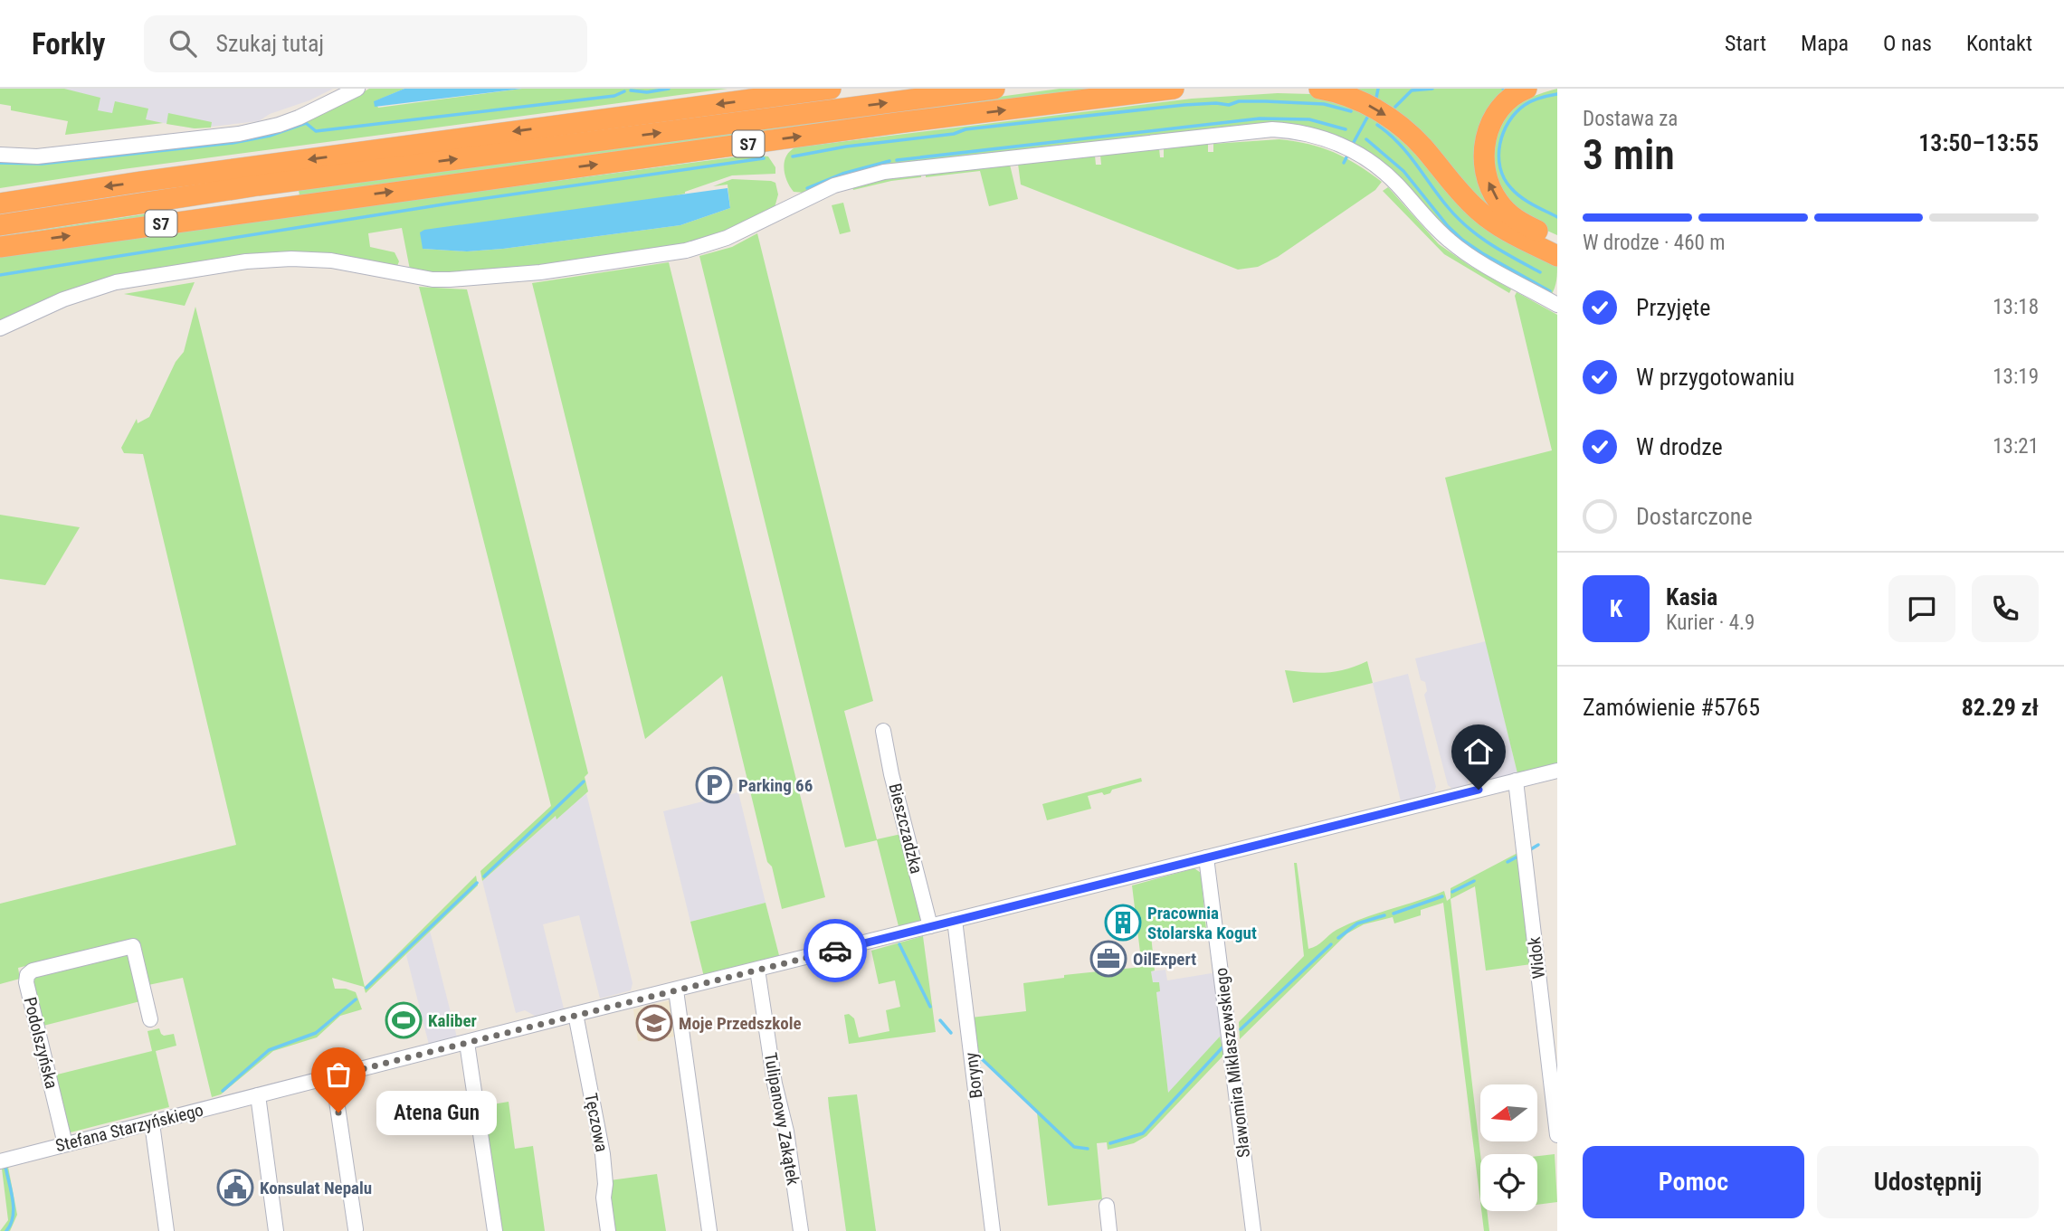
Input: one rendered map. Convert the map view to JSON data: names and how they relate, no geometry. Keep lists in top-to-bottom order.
{
  "streets": {
    "highway": ["S7"],
    "street": [
      "Bieszczadzka",
      "Widok",
      "Podolszyńska",
      "Sławomira Miklaszewskiego",
      "Boryny",
      "Tulipanowy Zakątek",
      "Tęczowa",
      "Stefana Starzyńskiego"
    ]
  },
  "crossings": [
    ["Bieszczadzka", "Stefana Starzyńskiego"],
    ["Widok", "Stefana Starzyńskiego"],
    ["Podolszyńska", "Stefana Starzyńskiego"],
    ["Sławomira Miklaszewskiego", "Stefana Starzyńskiego"],
    ["Boryny", "Stefana Starzyńskiego"],
    ["Tulipanowy Zakątek", "Stefana Starzyńskiego"],
    ["Tęczowa", "Stefana Starzyńskiego"]
  ],
  "places": {
    "parking": ["Parking 66"],
    "building": ["Pracownia Stolarska Kogut"],
    "office": ["OilExpert"],
    "sports": ["Kaliber"],
    "school or university": ["Moje Przedszkole"],
    "other": ["Atena Gun"],
    "public building": ["Konsulat Nepalu"]
  },
  "north": "left",
  "page": {
    "header": "Forkly",
    "search": "Szukaj tutaj",
    "nav": [
      "Start",
      "Mapa",
      "O nas",
      "Kontakt"
    ],
    "heading": ["3 min", "Dostawa za", "13:50–13:55"],
    "panel": [
      "Kasia",
      "Kurier · 4.9",
      "Zamówienie #5765",
      "82.29 zł"
    ],
    "bar": "W drodze · 460 m",
    "list": [
      ["Przyjęte", "13:18"],
      ["W przygotowaniu", "13:19"],
      ["W drodze", "13:21"],
      "Dostarczone"
    ],
    "round": "K",
    "bubble": "Atena Gun",
    "buttons": ["Pomoc", "Udostępnij"]
  }
}
